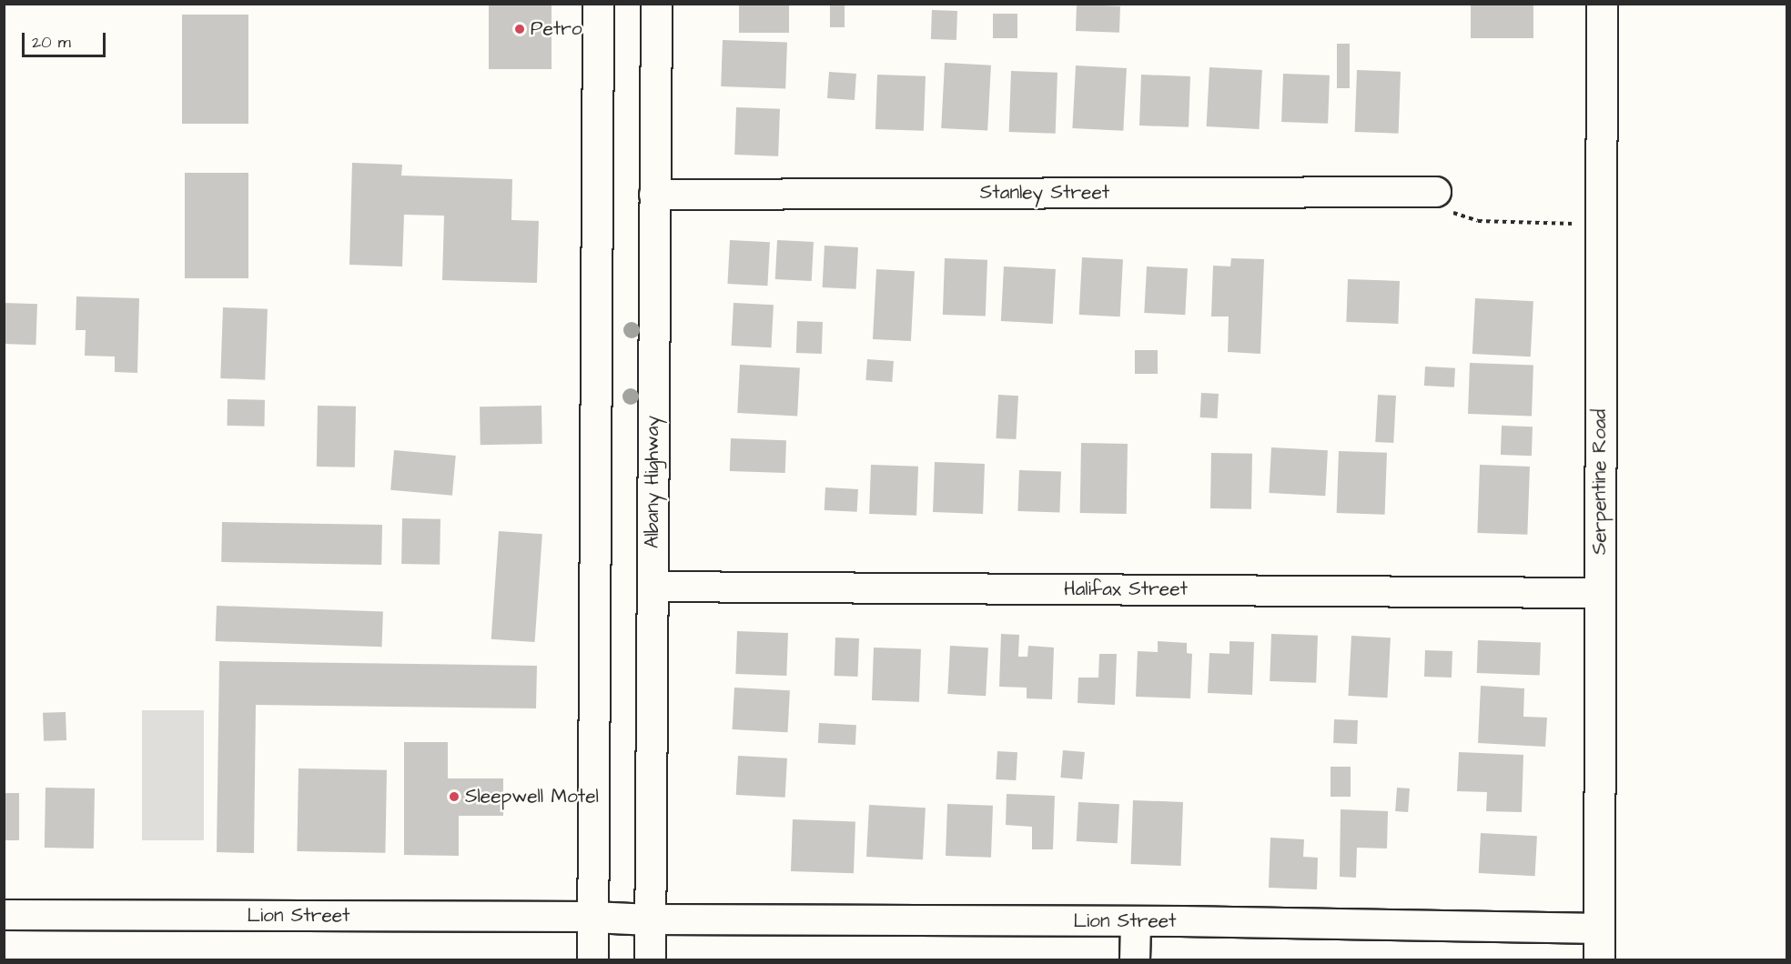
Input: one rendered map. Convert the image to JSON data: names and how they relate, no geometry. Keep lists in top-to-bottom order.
{
  "streets": {
    "main road": ["Albany Highway", "Serpentine Road"],
    "street": ["Stanley Street", "Halifax Street", "Lion Street"]
  },
  "crossings": [
    ["Stanley Street", "Albany Highway"],
    ["Albany Highway", "Halifax Street"],
    ["Albany Highway", "Lion Street"],
    ["Serpentine Road", "Halifax Street"],
    ["Serpentine Road", "Lion Street"]
  ],
  "places": ["Petro", "Sleepwell Motel"],
  "scale_bar": "20 m"
}
